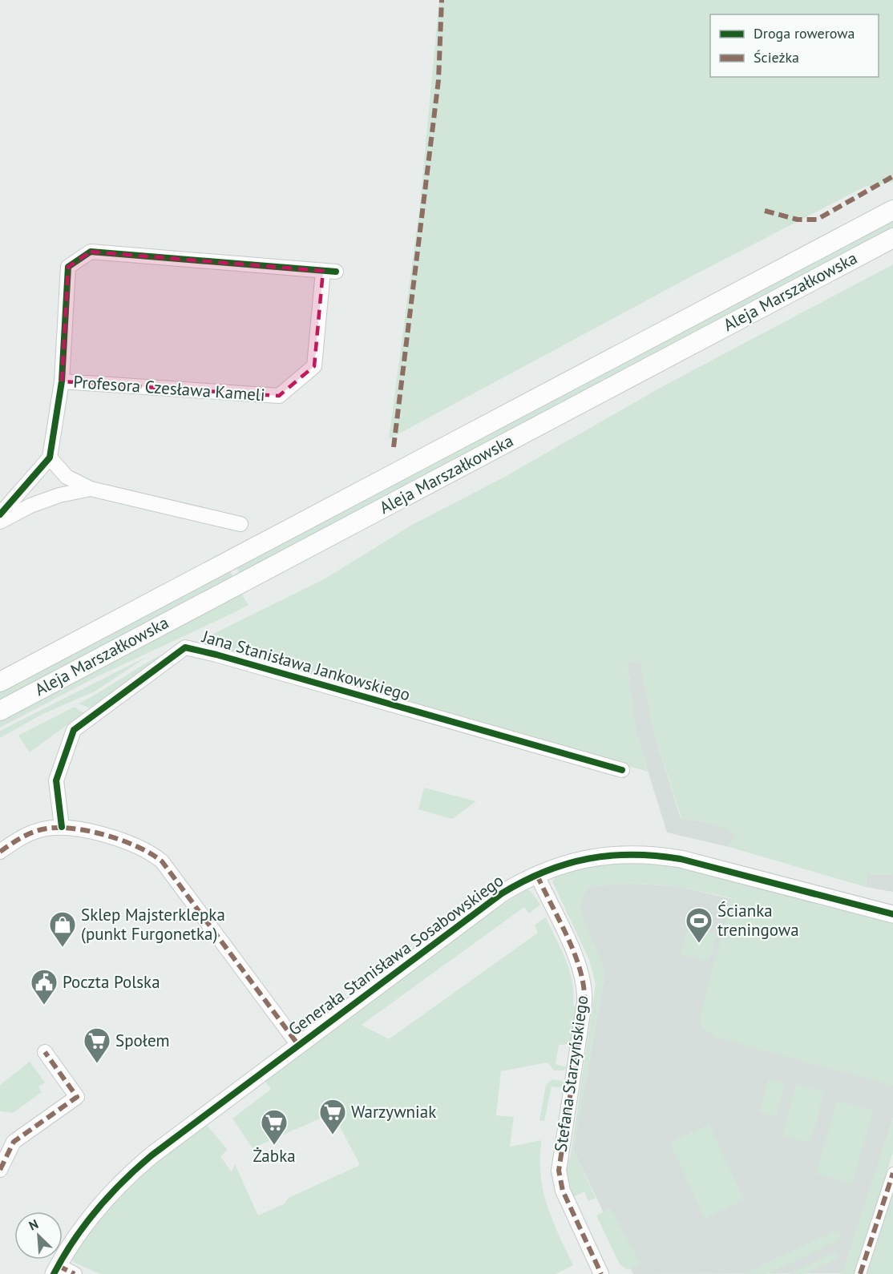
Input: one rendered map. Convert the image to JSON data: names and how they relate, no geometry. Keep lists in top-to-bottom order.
{
  "streets": {
    "main road": ["Aleja Marszałkowska"],
    "street": [
      "Profesora Czesława Kameli",
      "Jana Stanisława Jankowskiego",
      "Generała Stanisława Sosabowskiego",
      "Stefana Starzyńskiego"
    ]
  },
  "crossings": [
    ["Generała Stanisława Sosabowskiego", "Stefana Starzyńskiego"]
  ],
  "places": {
    "sports": ["Ścianka treningowa"],
    "shop": ["Sklep Majsterklepka (punkt Furgonetka)"],
    "public building": ["Poczta Polska"],
    "supermarket": ["Społem", "Warzywniak", "Żabka"]
  },
  "legend": ["Droga rowerowa", "Ścieżka"],
  "north": "top left"
}
